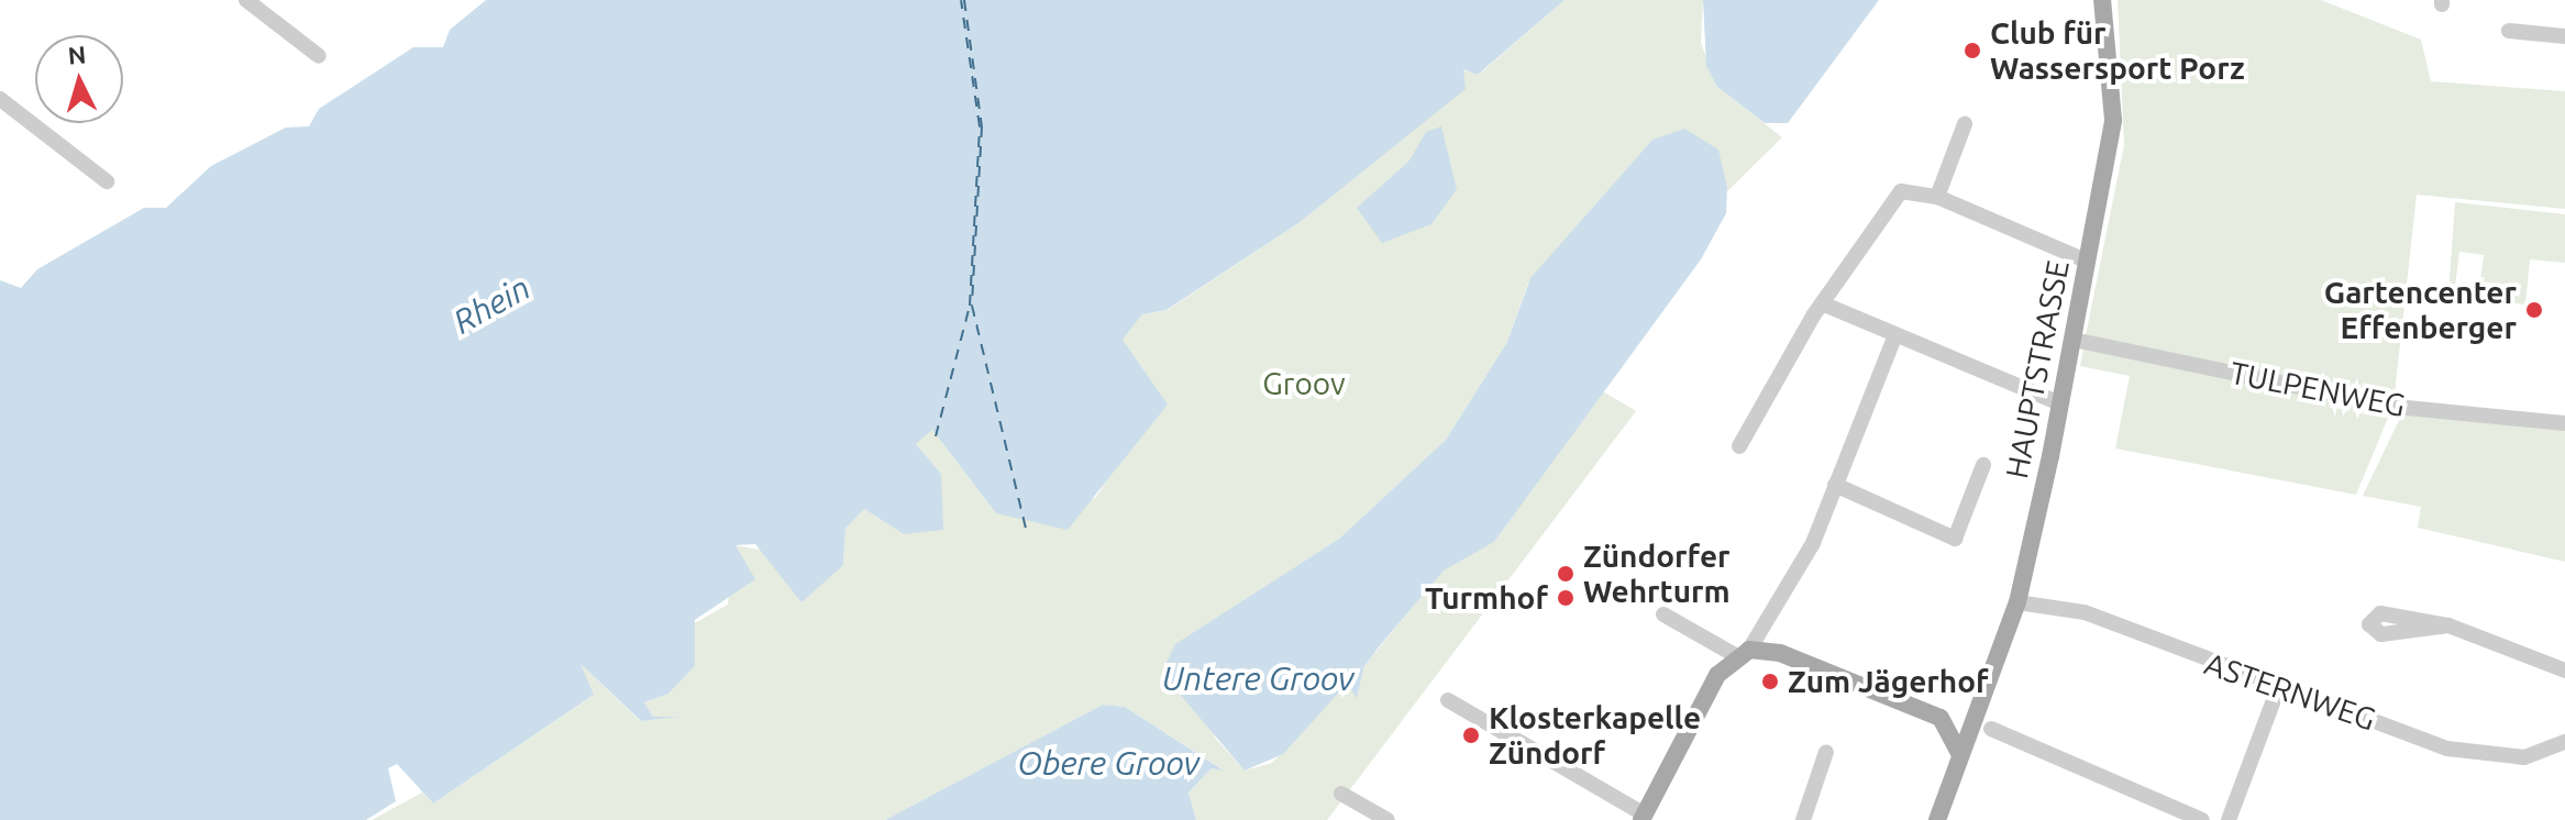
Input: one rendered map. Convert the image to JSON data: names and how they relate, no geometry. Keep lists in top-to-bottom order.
{
  "streets": {
    "main road": ["HAUPTSTRASSE"],
    "street": ["TULPENWEG", "ASTERNWEG"]
  },
  "crossings": [
    ["HAUPTSTRASSE", "TULPENWEG"],
    ["HAUPTSTRASSE", "ASTERNWEG"]
  ],
  "water": ["Rhein", "Untere Groov", "Obere Groov"],
  "parks": ["Groov"],
  "places": [
    "Club für Wassersport Porz",
    "Gartencenter Effenberger",
    "Zündorfer Wehrturm",
    "Turmhof",
    "Zum Jägerhof",
    "Klosterkapelle Zündorf"
  ],
  "north": "top"
}
